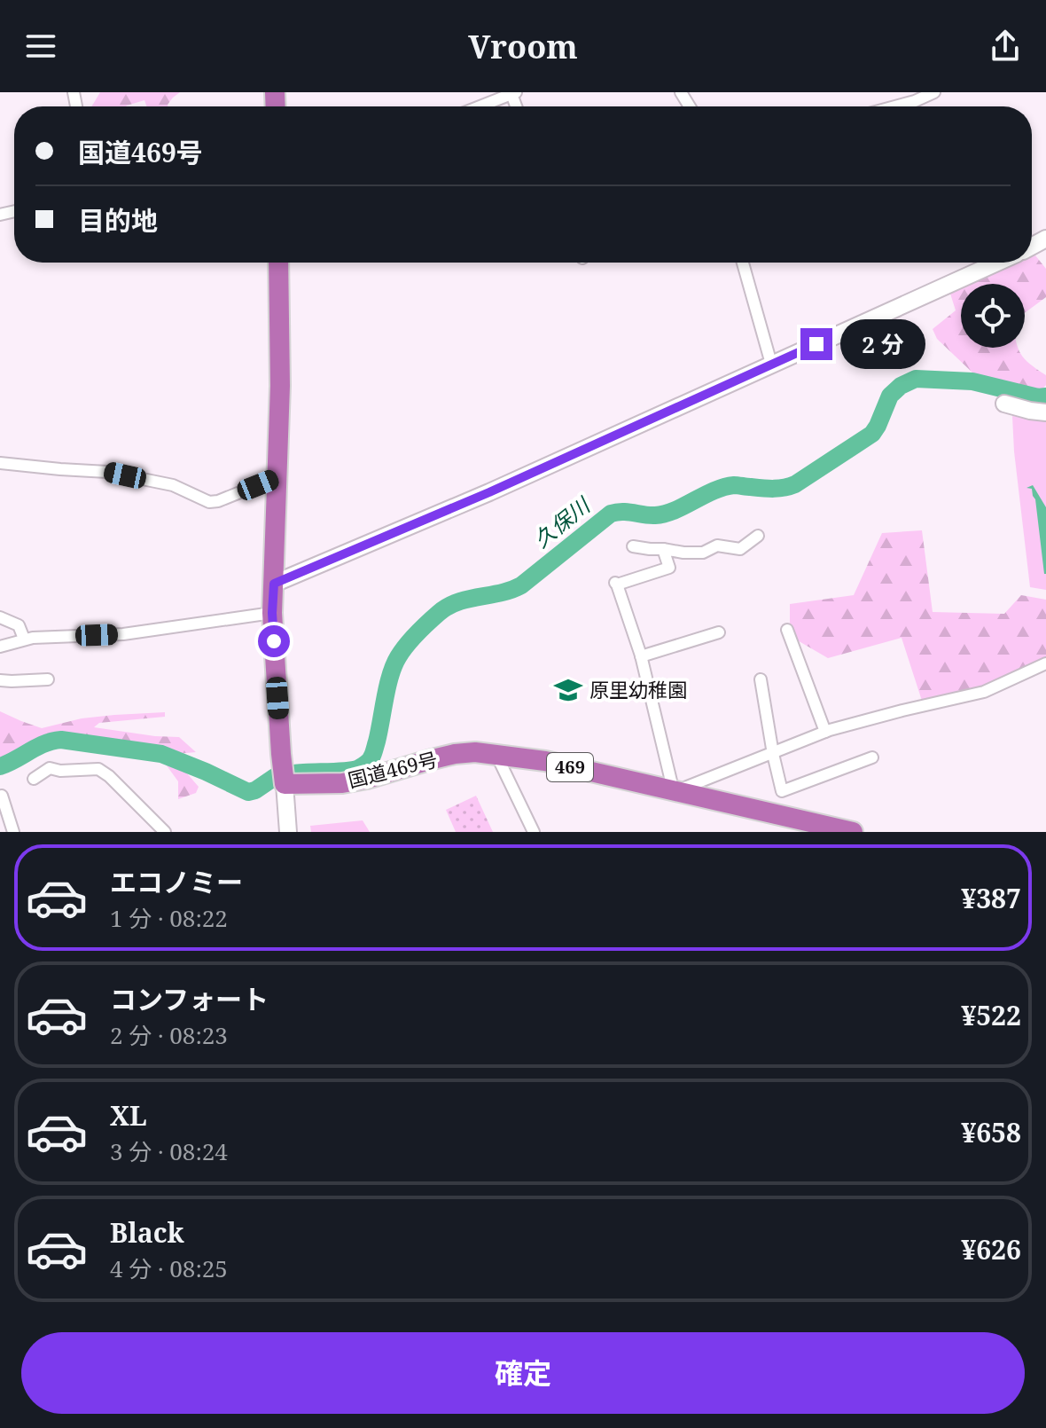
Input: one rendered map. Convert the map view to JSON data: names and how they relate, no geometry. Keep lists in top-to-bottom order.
{
  "streets": {
    "highway": ["469", "国道469号"]
  },
  "water": ["久保川"],
  "places": {
    "school or university": ["原里幼稚園"]
  },
  "page": {
    "header": "Vroom",
    "banner": ["国道469号", "目的地"],
    "bubble": "2 分",
    "list": [
      {
        "name": "エコノミー",
        "note": "1 分 · 08:22",
        "value": "¥387"
      },
      {
        "name": "コンフォート",
        "note": "2 分 · 08:23",
        "value": "¥522"
      },
      {
        "name": "XL",
        "note": "3 分 · 08:24",
        "value": "¥658"
      },
      {
        "name": "Black",
        "note": "4 分 · 08:25",
        "value": "¥626"
      }
    ],
    "buttons": "確定"
  }
}
